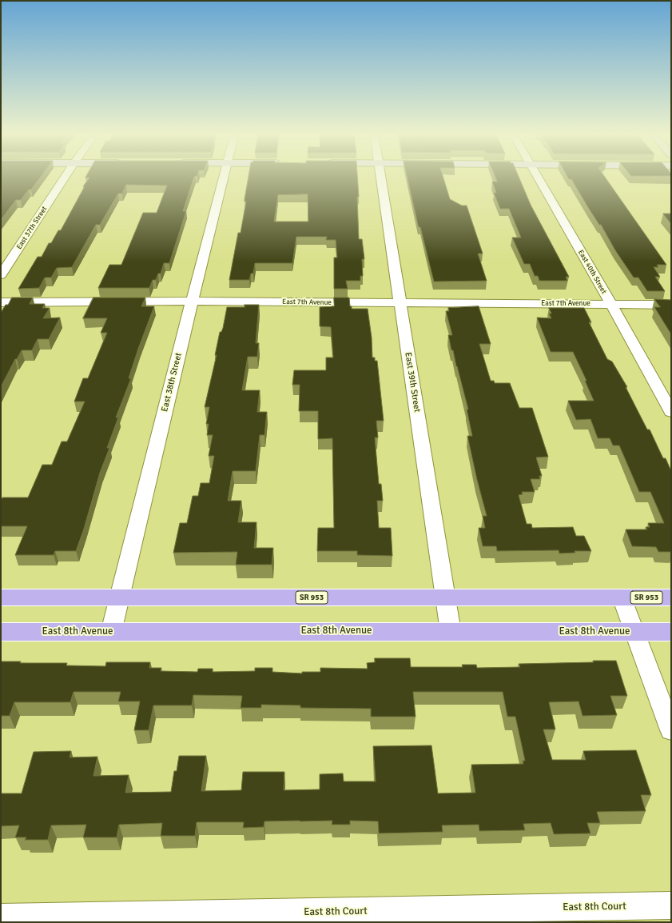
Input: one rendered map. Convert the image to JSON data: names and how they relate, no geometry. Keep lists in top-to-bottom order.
{
  "streets": {
    "main road": ["SR 953", "East 8th Avenue"],
    "street": [
      "East 37th Street",
      "East 40th Street",
      "East 7th Avenue",
      "East 38th Street",
      "East 39th Street",
      "East 8th Court"
    ]
  },
  "crossings": [
    ["East 40th Street", "East 7th Avenue"],
    ["East 7th Avenue", "East 38th Street"],
    ["East 7th Avenue", "East 39th Street"],
    ["East 38th Street", "SR 953"],
    ["East 38th Street", "East 8th Avenue"],
    ["East 39th Street", "SR 953"],
    ["East 39th Street", "East 8th Avenue"]
  ]
}
